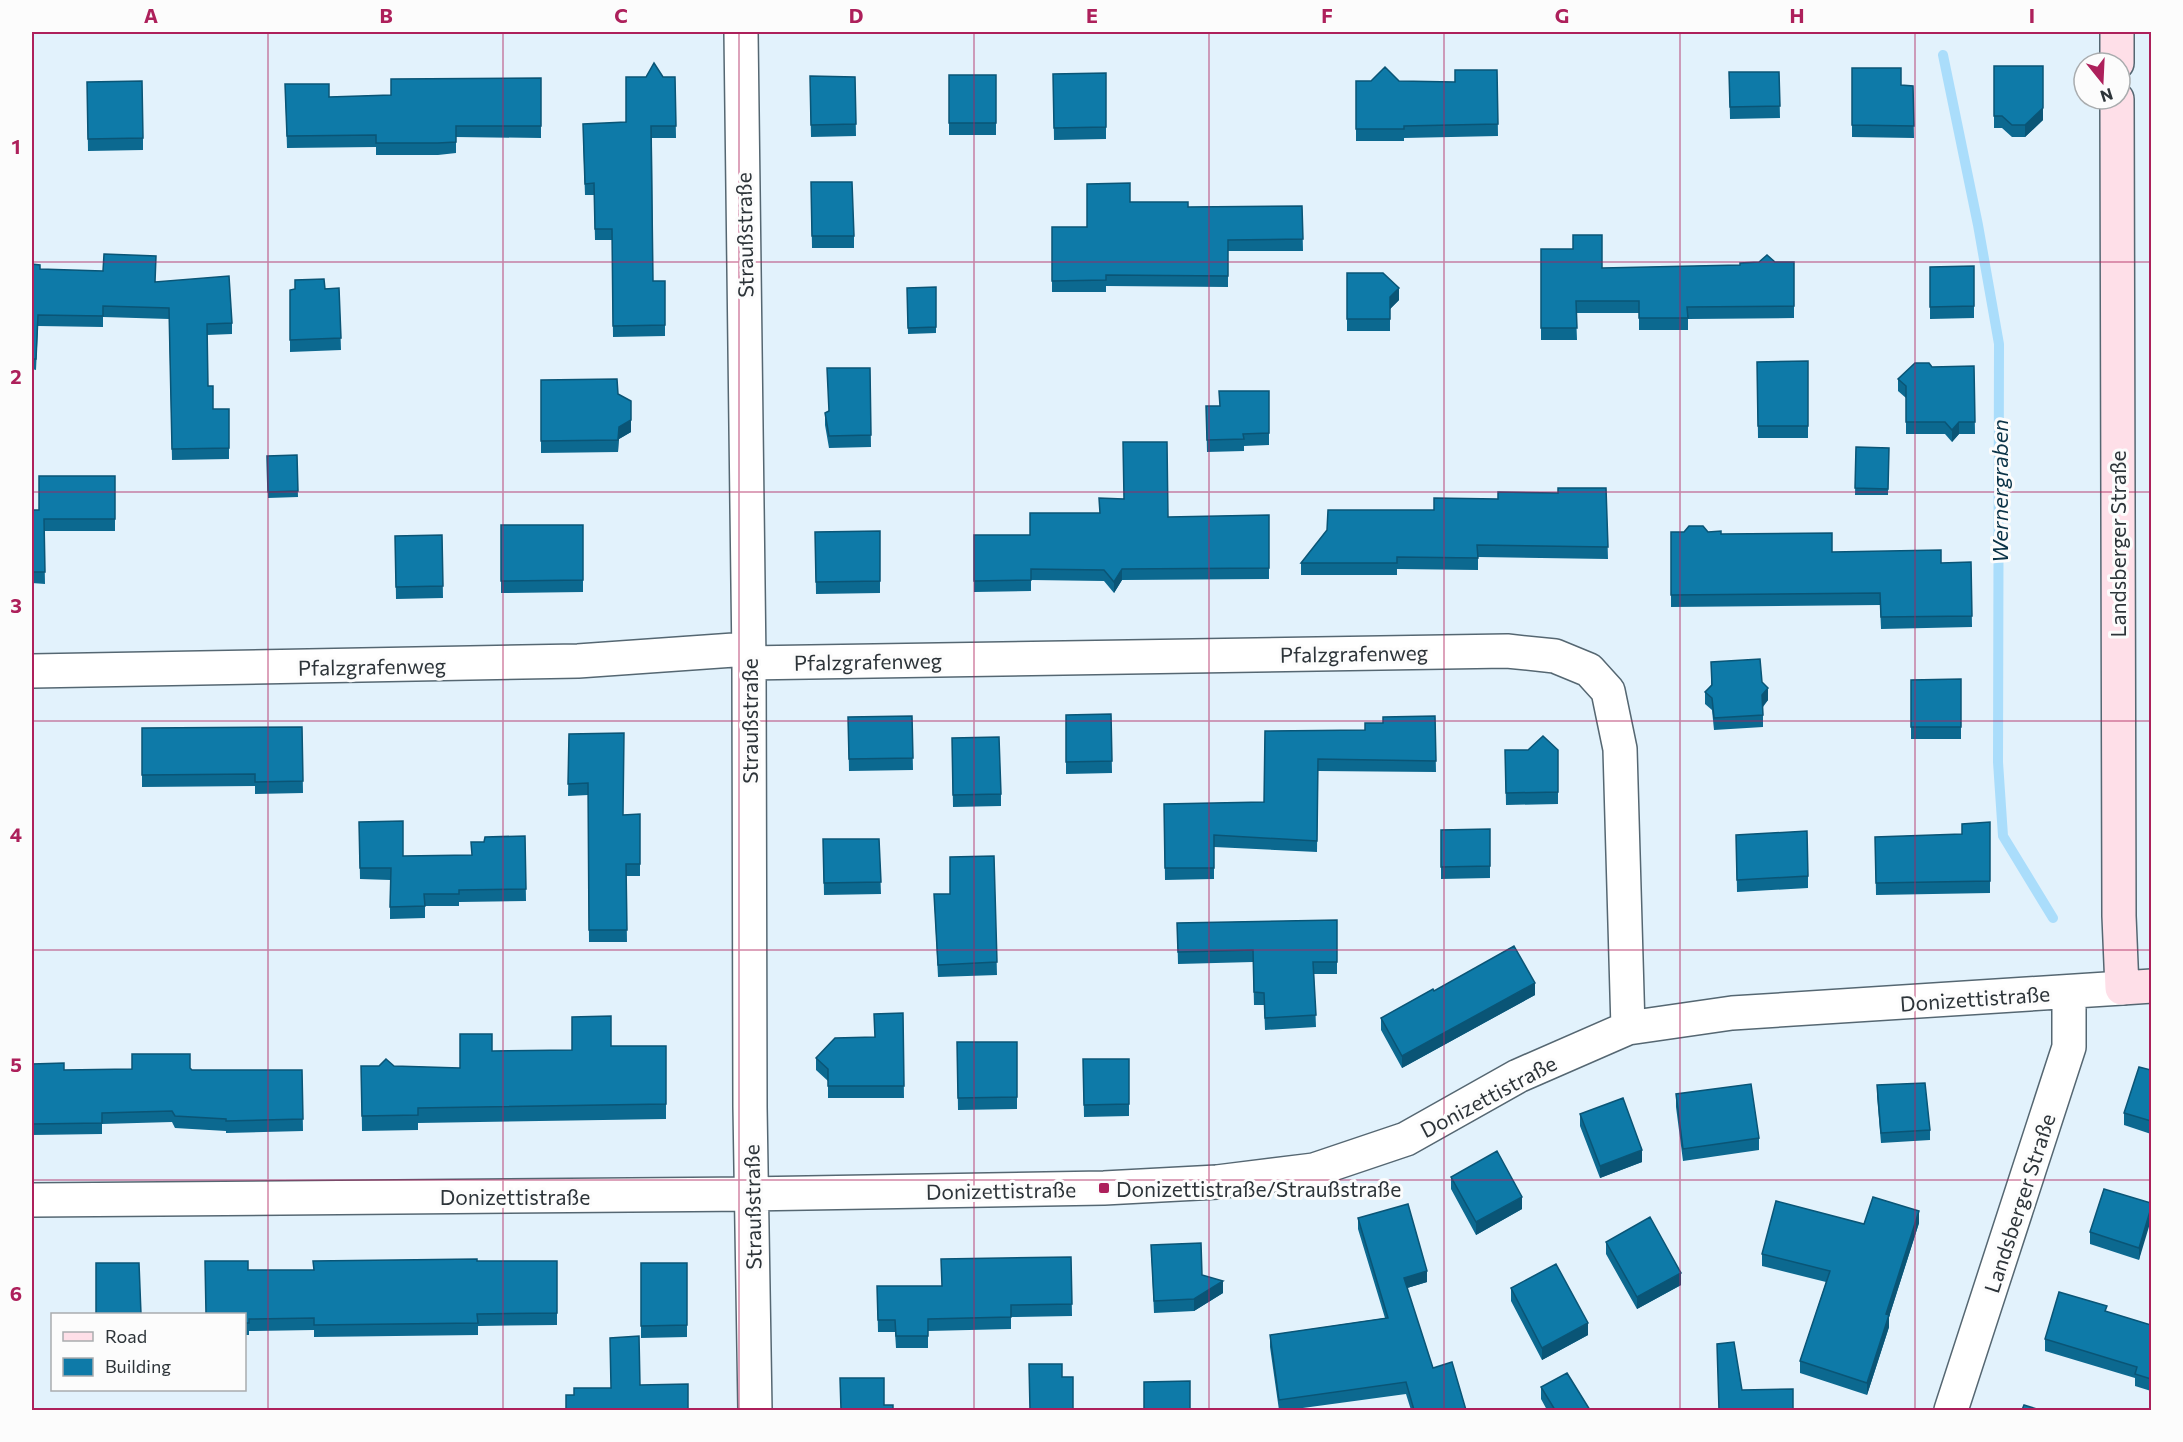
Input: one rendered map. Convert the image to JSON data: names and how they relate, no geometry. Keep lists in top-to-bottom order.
{
  "streets": {
    "street": [
      "Straußstraße",
      "Landsberger Straße",
      "Pfalzgrafenweg",
      "Donizettistraße"
    ]
  },
  "crossings": [
    ["Straußstraße", "Pfalzgrafenweg"],
    ["Straußstraße", "Donizettistraße"],
    ["Landsberger Straße", "Donizettistraße"],
    ["Pfalzgrafenweg", "Donizettistraße"]
  ],
  "water": ["Wernergraben"],
  "places": {
    "transit": ["Donizettistraße/Straußstraße"]
  },
  "legend": ["Road", "Building"],
  "north": "bottom",
  "grid": {
    "columns": [
      "A",
      "B",
      "C",
      "D",
      "E",
      "F",
      "G",
      "H",
      "I"
    ],
    "rows": [
      "1",
      "2",
      "3",
      "4",
      "5",
      "6"
    ]
  }
}
